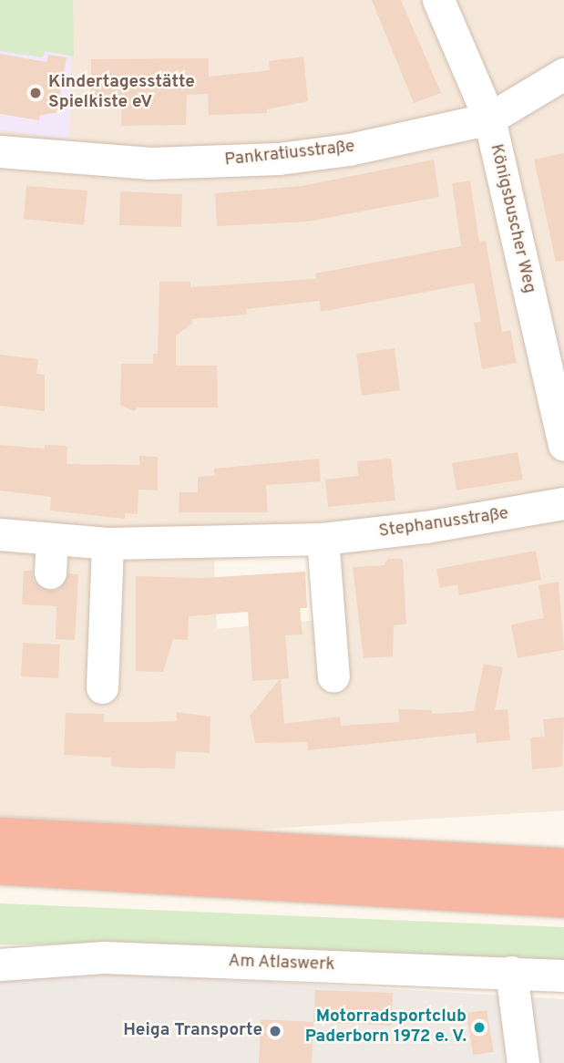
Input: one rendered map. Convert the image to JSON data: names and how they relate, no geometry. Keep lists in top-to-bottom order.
{
  "streets": {
    "street": [
      "Pankratiusstraße",
      "Königsbuscher Weg",
      "Stephanusstraße",
      "Am Atlaswerk"
    ]
  },
  "crossings": [
    ["Pankratiusstraße", "Königsbuscher Weg"]
  ],
  "places": ["Kindertagesstätte Spielkiste eV", "Motorradsportclub Paderborn 1972 e. V.", "Heiga Transporte"]
}
